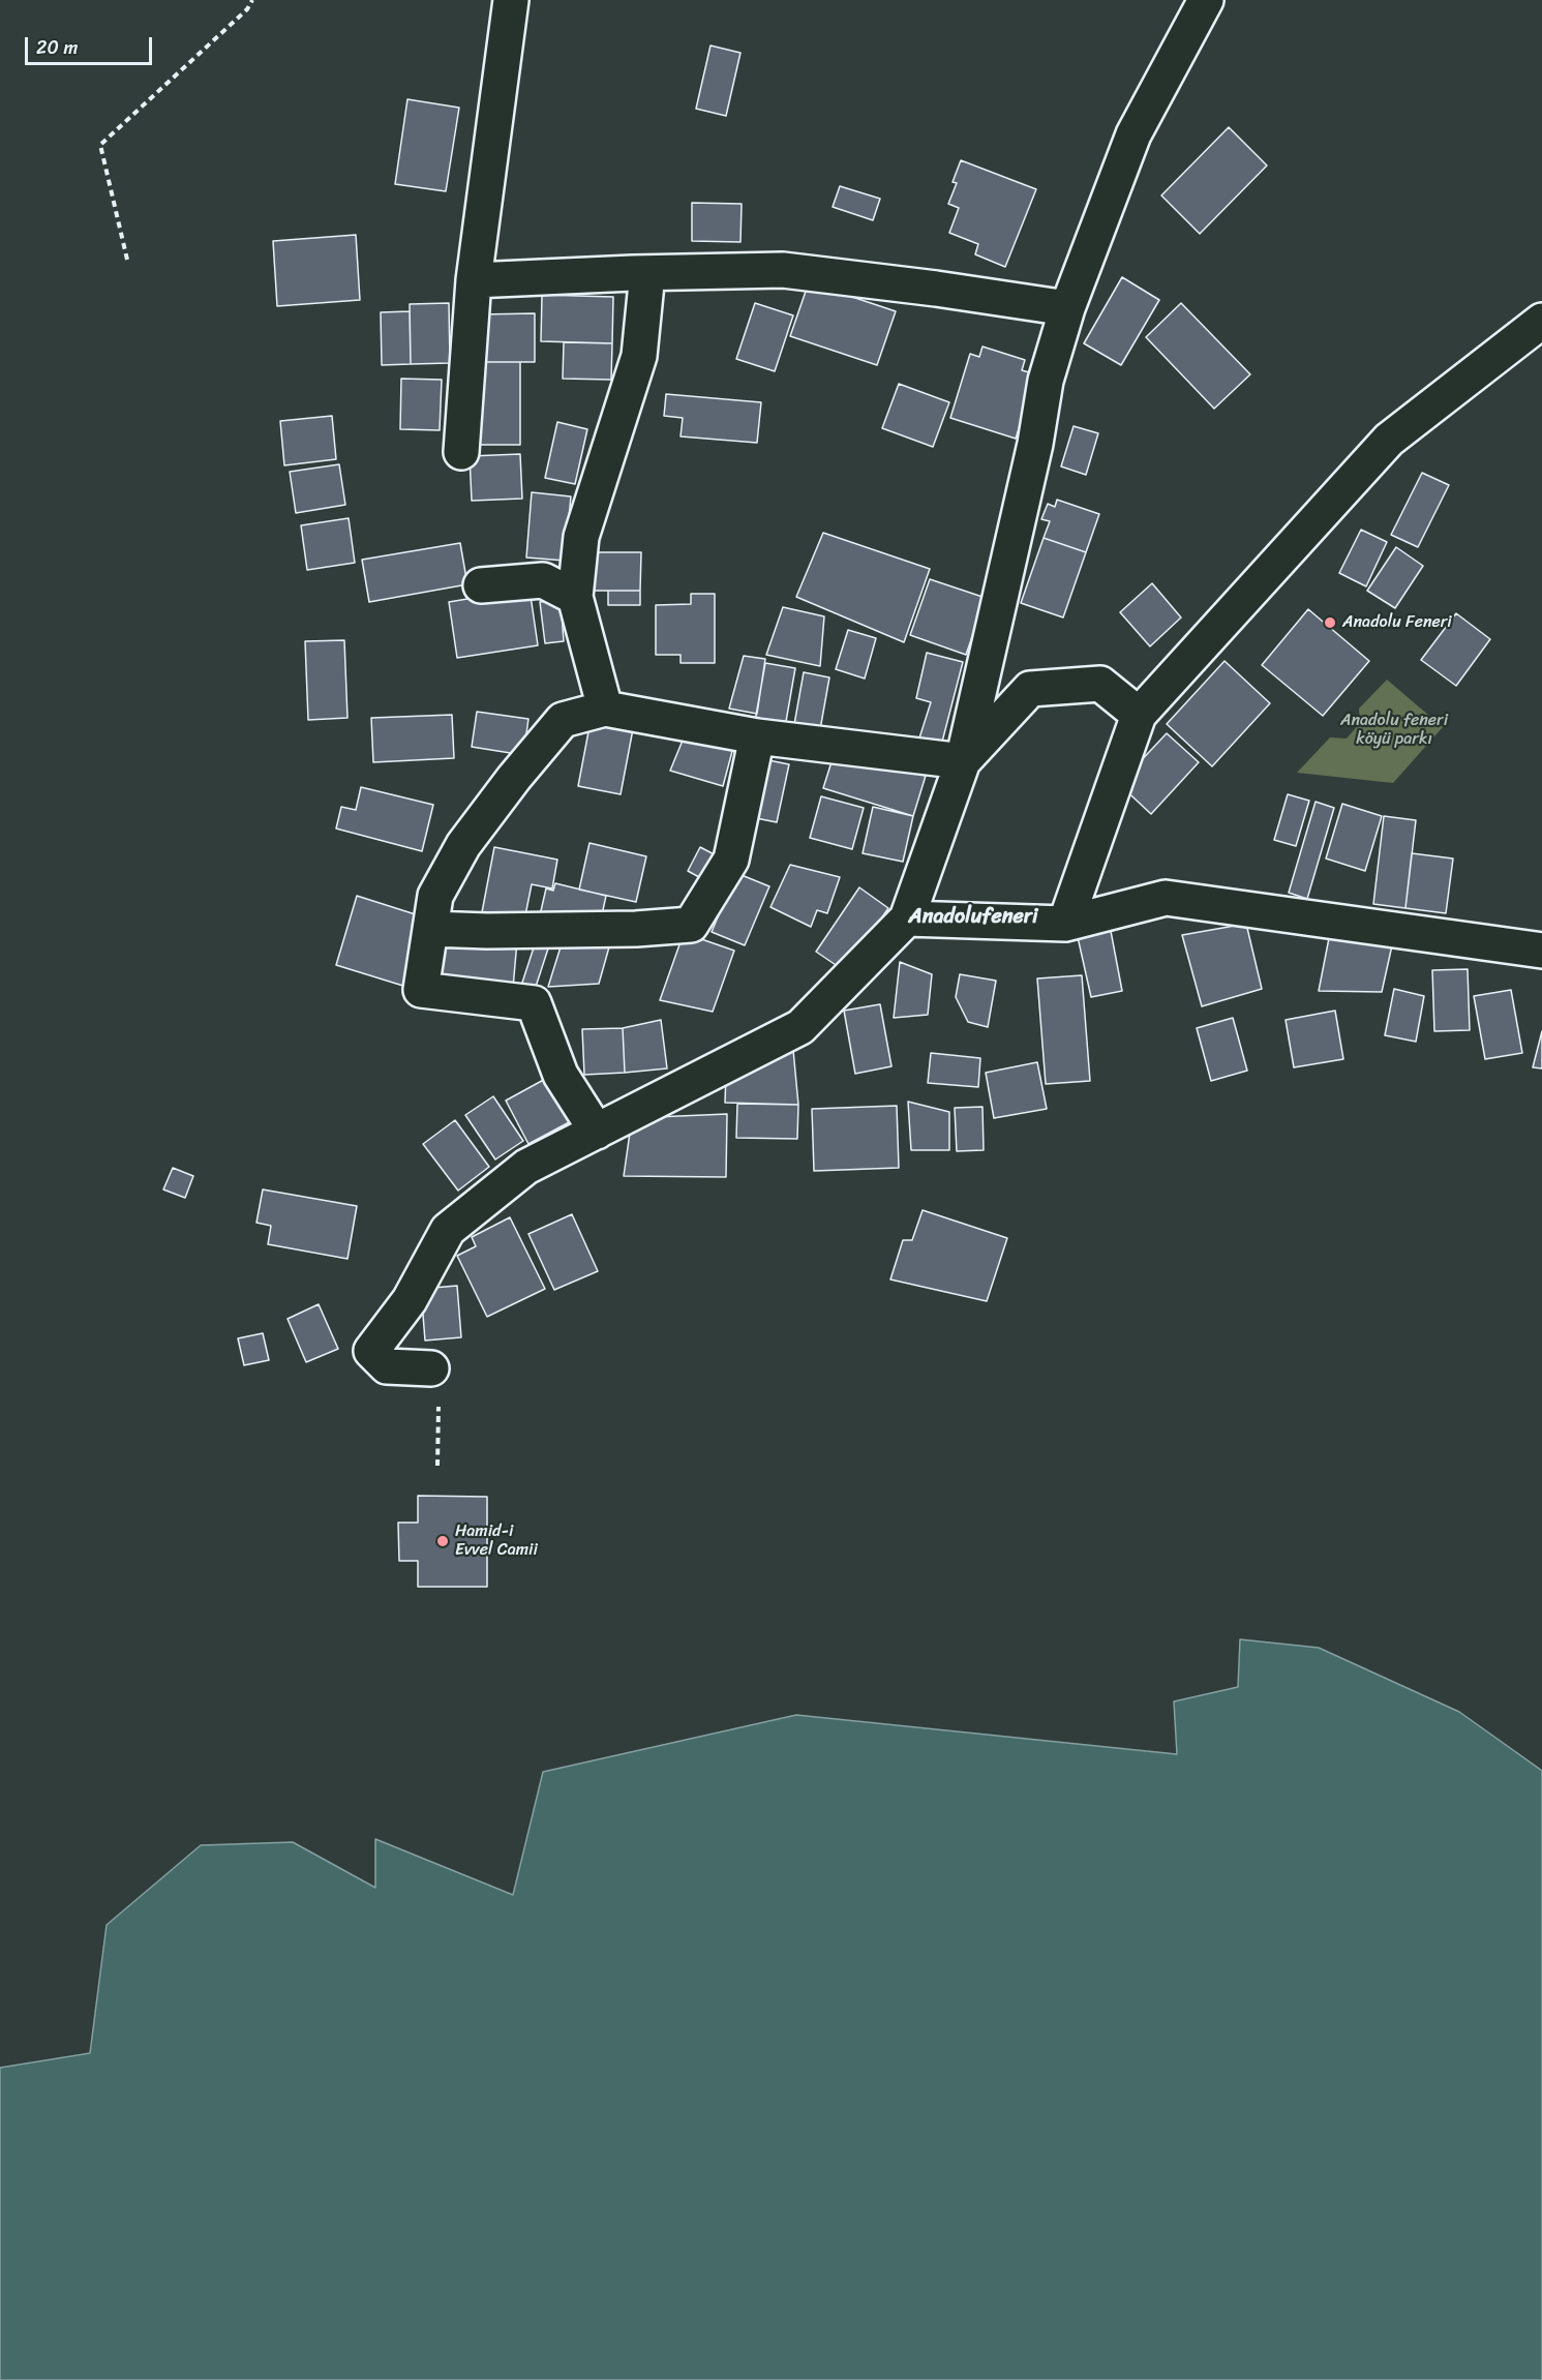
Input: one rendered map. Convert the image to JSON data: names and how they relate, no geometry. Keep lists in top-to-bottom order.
{
  "districts": ["Anadolufeneri"],
  "parks": ["Anadolu feneri köyü parkı"],
  "places": ["Anadolu Feneri", "Hamid-i Evvel Camii"],
  "scale_bar": "20 m"
}
